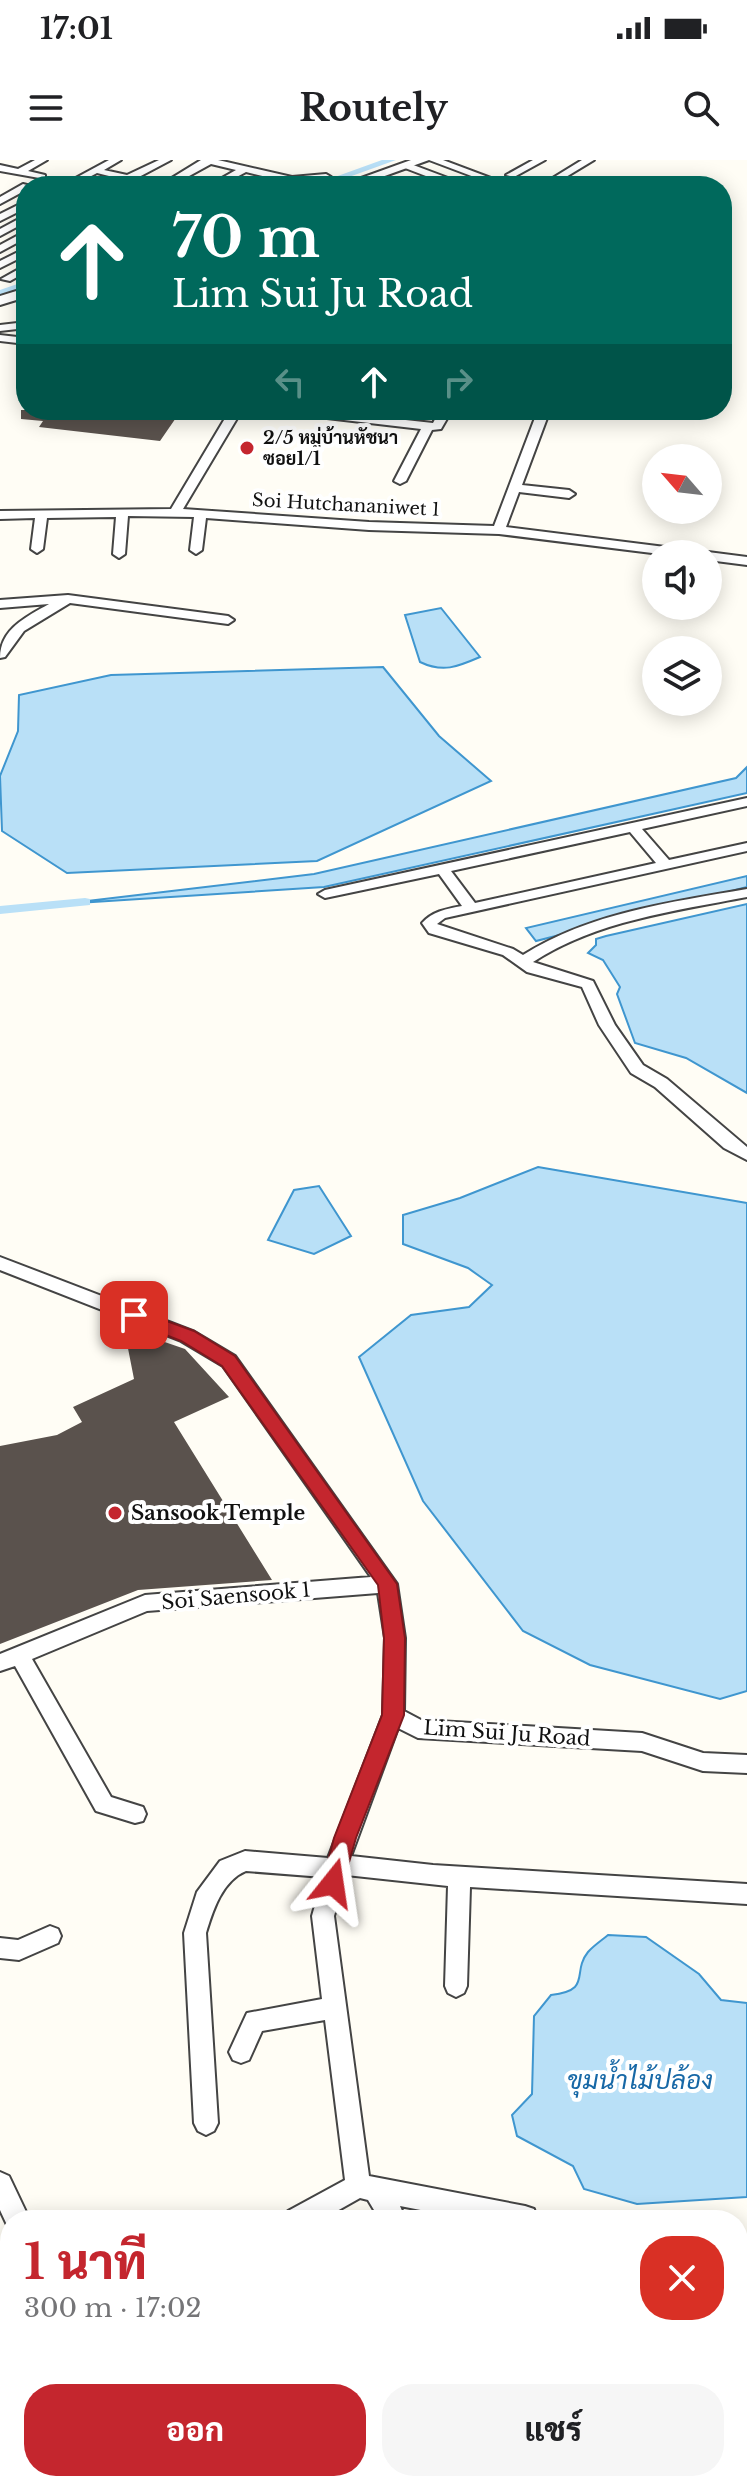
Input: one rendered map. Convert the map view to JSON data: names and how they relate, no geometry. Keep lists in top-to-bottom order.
{
  "streets": {
    "street": ["Soi Hutchananiwet 1", "Soi Saensook 1", "Lim Sui Ju Road"]
  },
  "water": ["ขุมน้ำไม้ปล้อง"],
  "places": ["2/5 หมู่บ้านหัชนา ซอย1/1", "Sansook Temple"],
  "north": "top left",
  "page": {
    "status": "17:01",
    "header": "Routely",
    "turn": ["70 m", "Lim Sui Ju Road"],
    "heading": ["1 นาที", "300 m · 17:02"],
    "buttons": ["ออก", "แชร์"]
  }
}
